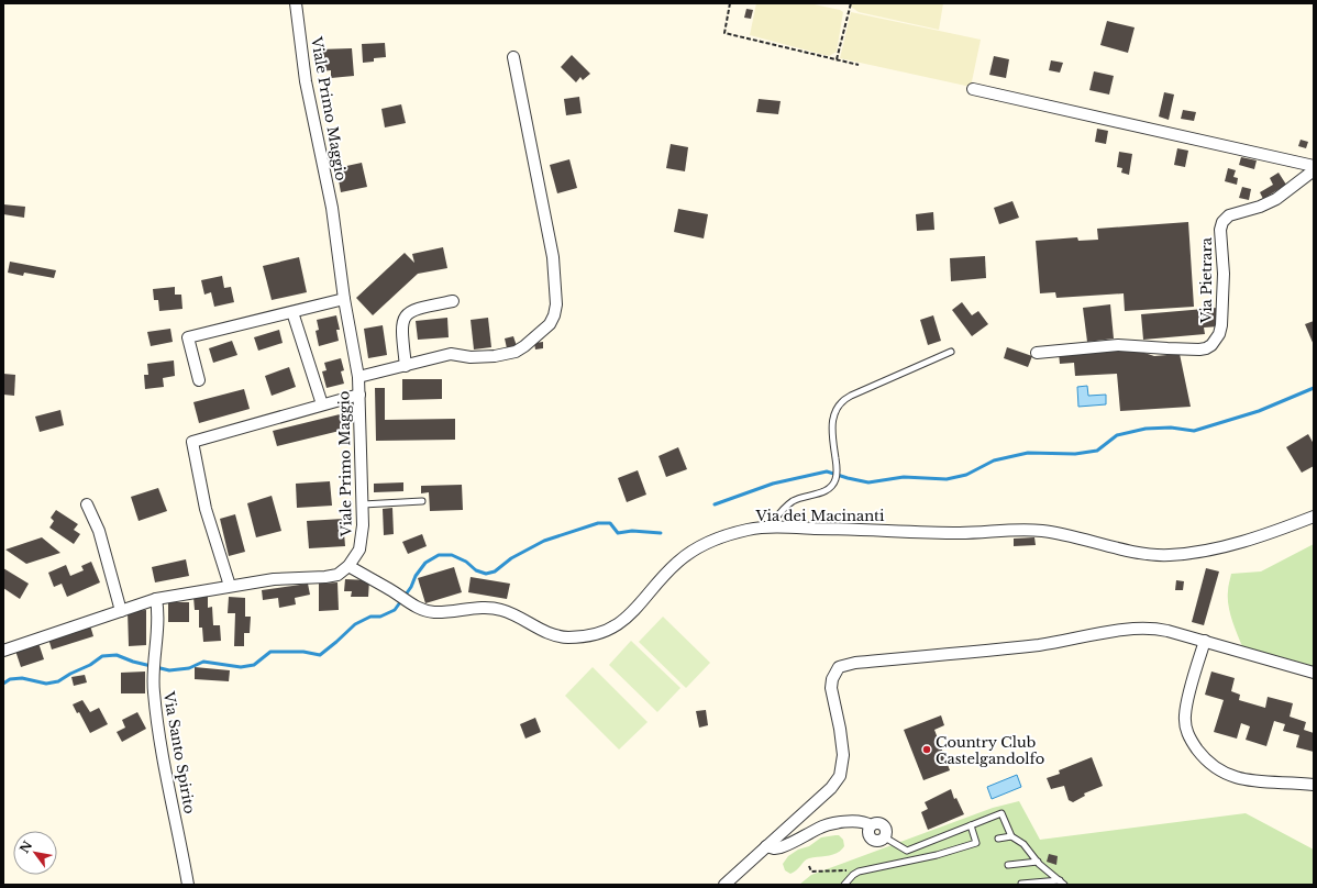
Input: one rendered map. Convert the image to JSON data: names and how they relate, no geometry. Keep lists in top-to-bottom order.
{
  "streets": {
    "street": [
      "Viale Primo Maggio",
      "Via Pietrara",
      "Via dei Macinanti",
      "Via Santo Spirito"
    ]
  },
  "crossings": [
    ["Viale Primo Maggio", "Via dei Macinanti"]
  ],
  "places": ["Country Club Castelgandolfo"],
  "north": "top left"
}
